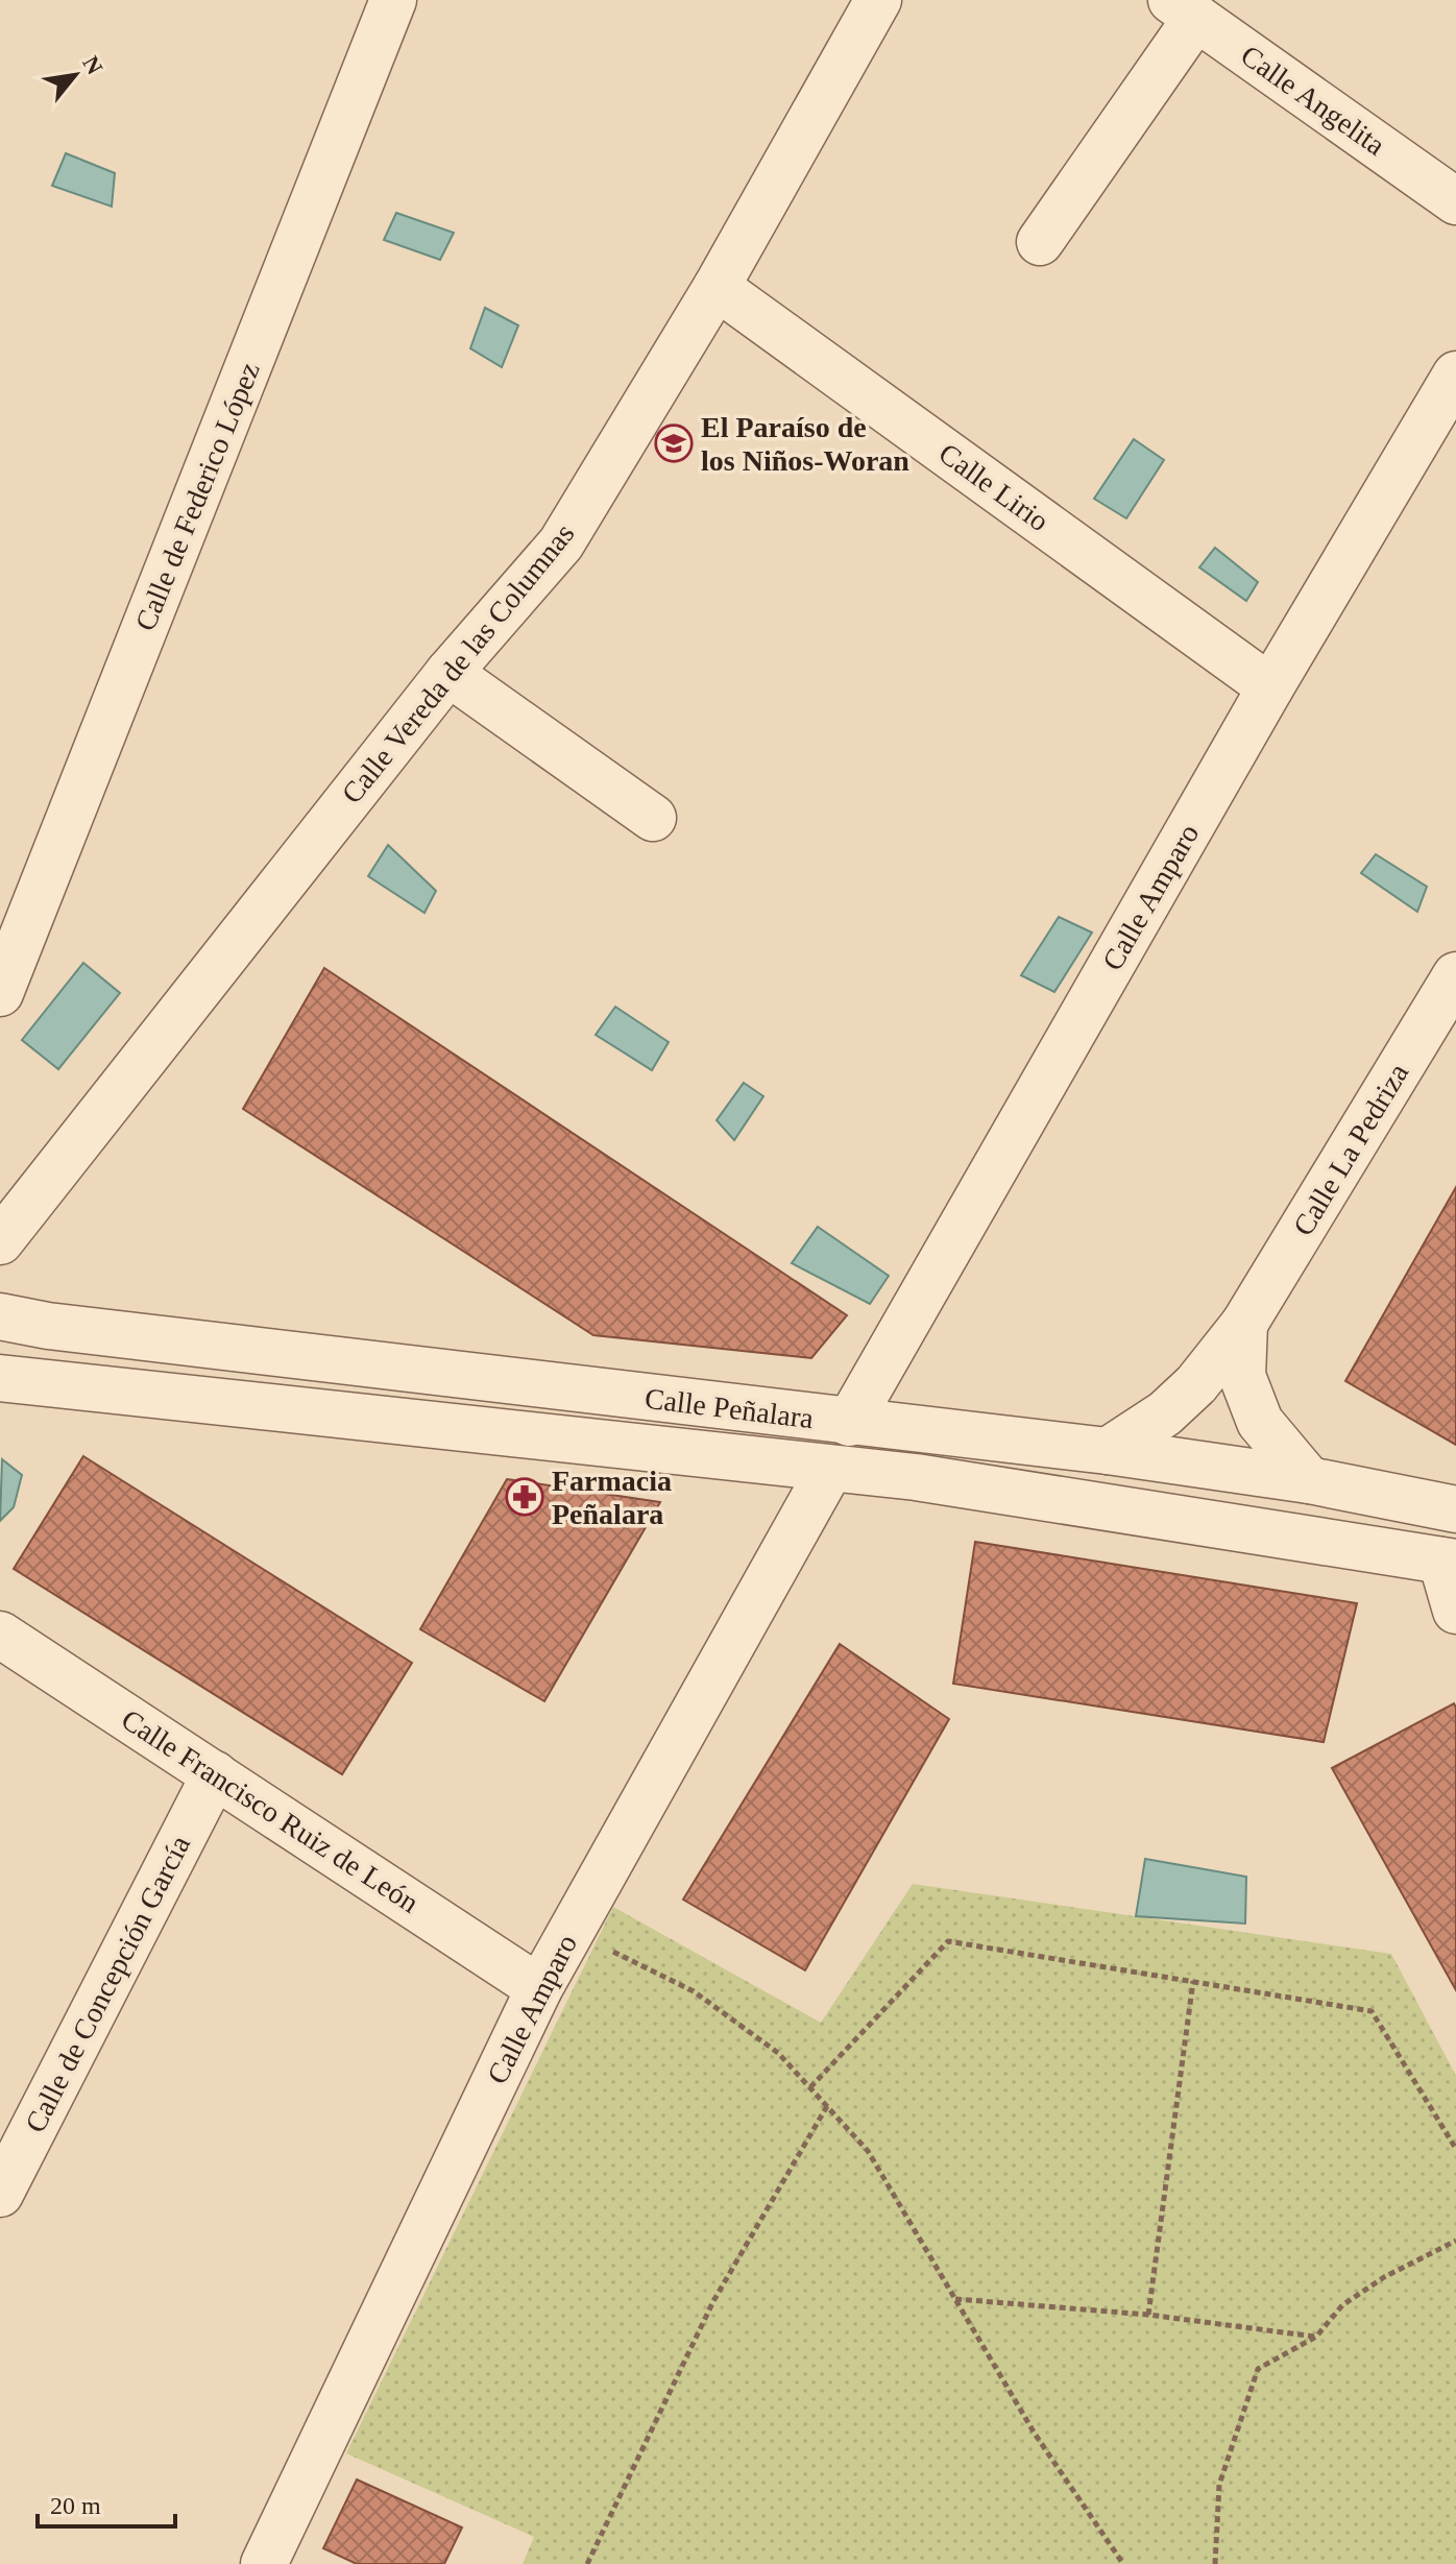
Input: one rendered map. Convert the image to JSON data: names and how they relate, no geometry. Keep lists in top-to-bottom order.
{
  "streets": {
    "street": [
      "Calle Angelita",
      "Calle Lirio",
      "Calle de Federico López",
      "Calle Vereda de las Columnas",
      "Calle Amparo",
      "Calle La Pedriza",
      "Calle Peñalara",
      "Calle Francisco Ruiz de León",
      "Calle de Concepción García"
    ]
  },
  "crossings": [
    ["Calle Lirio", "Calle Vereda de las Columnas"],
    ["Calle Lirio", "Calle Amparo"],
    ["Calle Amparo", "Calle Peñalara"],
    ["Calle Amparo", "Calle Francisco Ruiz de León"],
    ["Calle La Pedriza", "Calle Peñalara"],
    ["Calle Francisco Ruiz de León", "Calle de Concepción García"]
  ],
  "places": {
    "school or university": ["El Paraíso de los Niños-Woran"],
    "pharmacy": ["Farmacia Peñalara"]
  },
  "scale_bar": "20 m",
  "north": "top right"
}
